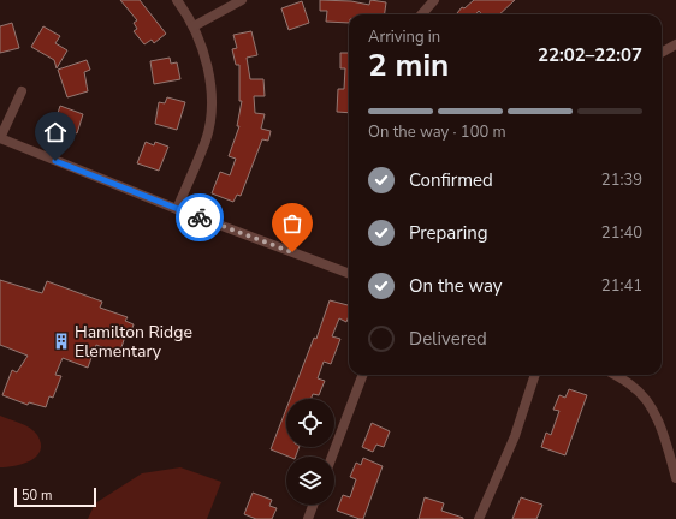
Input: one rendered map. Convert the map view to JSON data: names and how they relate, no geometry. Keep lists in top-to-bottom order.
{
  "places": {
    "building": ["Hamilton Ridge Elementary"]
  },
  "scale_bar": "50 m",
  "page": {
    "heading": ["2 min", "Arriving in", "22:02–22:07"],
    "bar": "On the way · 100 m",
    "list": [
      ["Confirmed", "21:39"],
      ["Preparing", "21:40"],
      ["On the way", "21:41"],
      "Delivered"
    ],
    "scale": "50 m"
  }
}
